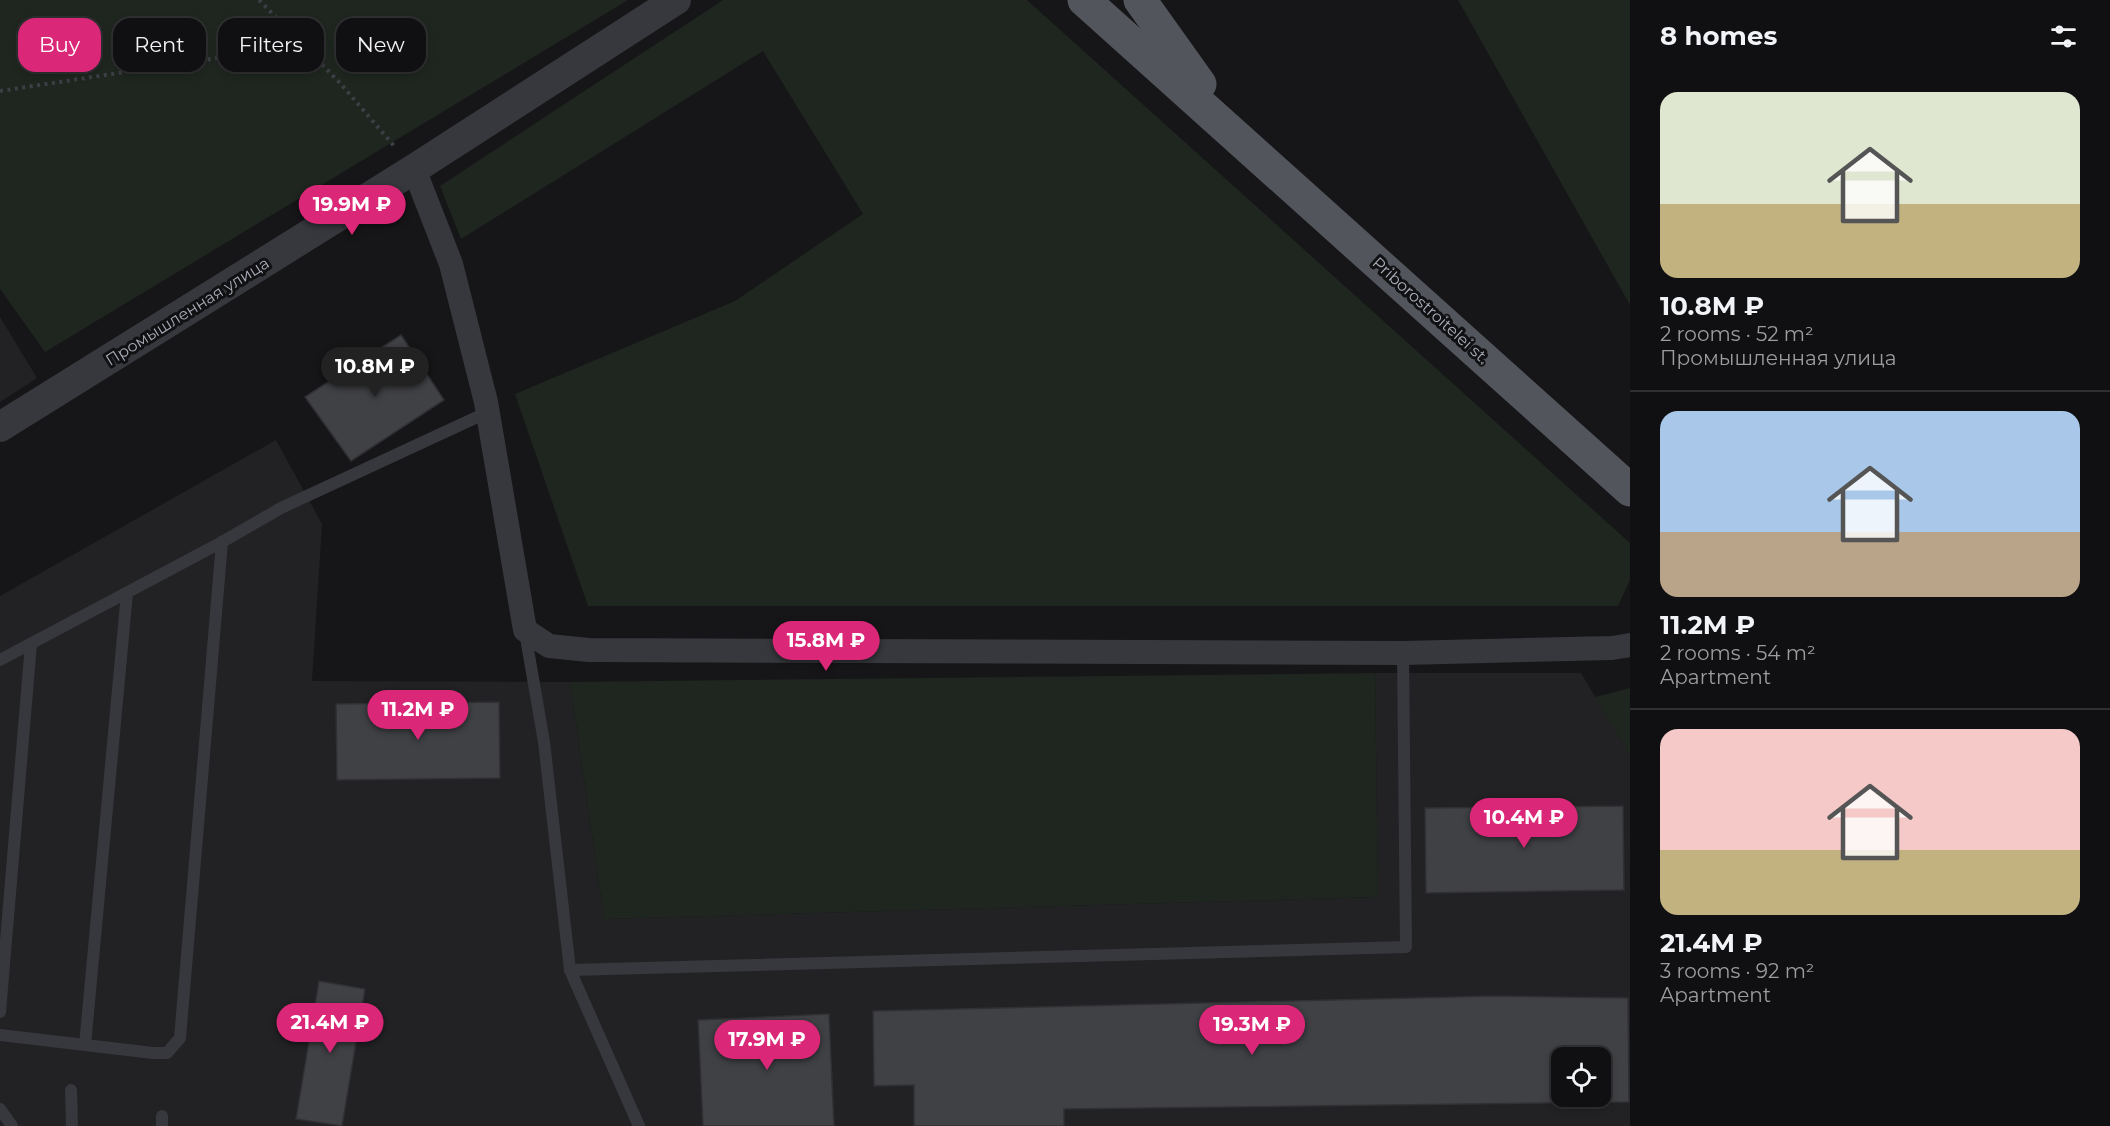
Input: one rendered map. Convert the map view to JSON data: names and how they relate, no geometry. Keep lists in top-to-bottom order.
{
  "streets": {
    "main road": ["Priborostroitelei st."],
    "street": ["Промышленная улица"]
  },
  "page": {
    "heading": "8 homes",
    "chip": [
      "Buy",
      "Rent",
      "Filters",
      "New"
    ],
    "list": [
      {
        "name": "10.8M ₽",
        "note": "2 rooms · 52 m² · Промышленная улица"
      },
      {
        "name": "11.2M ₽",
        "note": "2 rooms · 54 m² · Apartment"
      },
      {
        "name": "21.4M ₽",
        "note": "3 rooms · 92 m² · Apartment"
      }
    ],
    "price": [
      "19.9M ₽",
      "10.8M ₽",
      "15.8M ₽",
      "11.2M ₽",
      "10.4M ₽",
      "21.4M ₽",
      "19.3M ₽",
      "17.9M ₽"
    ]
  }
}
